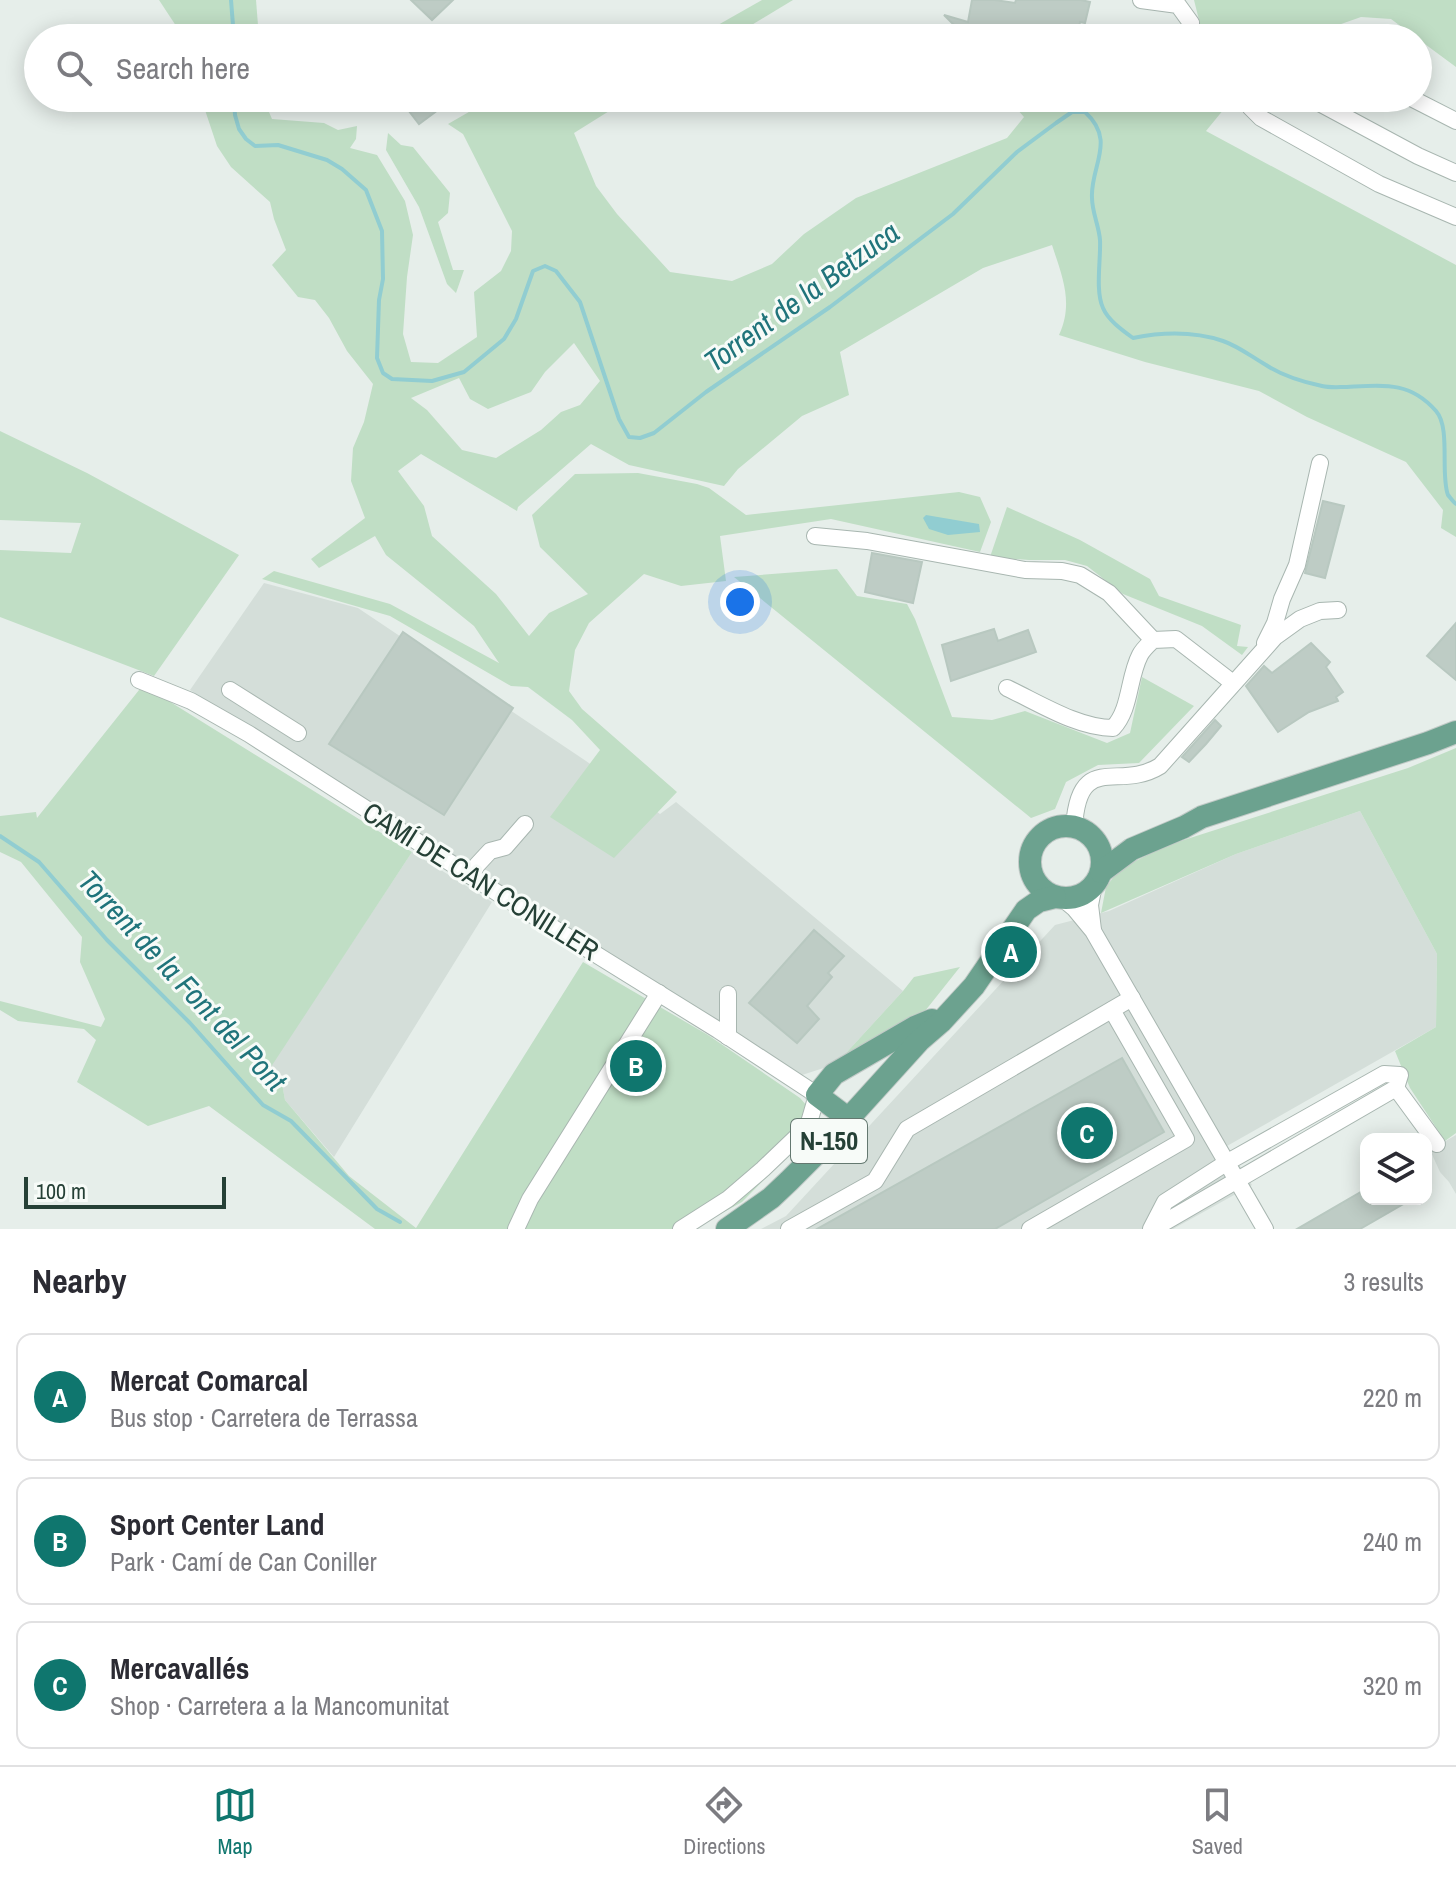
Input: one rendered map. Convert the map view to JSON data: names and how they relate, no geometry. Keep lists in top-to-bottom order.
{
  "streets": {
    "main road": ["N-150"],
    "street": ["CAMÍ DE CAN CONILLER"]
  },
  "water": ["Torrent de la Betzuca", "Torrent de la Font del Pont"],
  "scale_bar": "100 m",
  "page": {
    "search": "Search here",
    "pins": ["A", "B", "C"],
    "scale": "100 m",
    "heading": ["Nearby", "3 results"],
    "list": [
      {
        "mark": "A",
        "name": "Mercat Comarcal",
        "note": "Bus stop · Carretera de Terrassa",
        "value": "220 m"
      },
      {
        "mark": "B",
        "name": "Sport Center Land",
        "note": "Park · Camí de Can Coniller",
        "value": "240 m"
      },
      {
        "mark": "C",
        "name": "Mercavallés",
        "note": "Shop · Carretera a la Mancomunitat",
        "value": "320 m"
      }
    ],
    "nav": ["Map", "Directions", "Saved"]
  }
}
